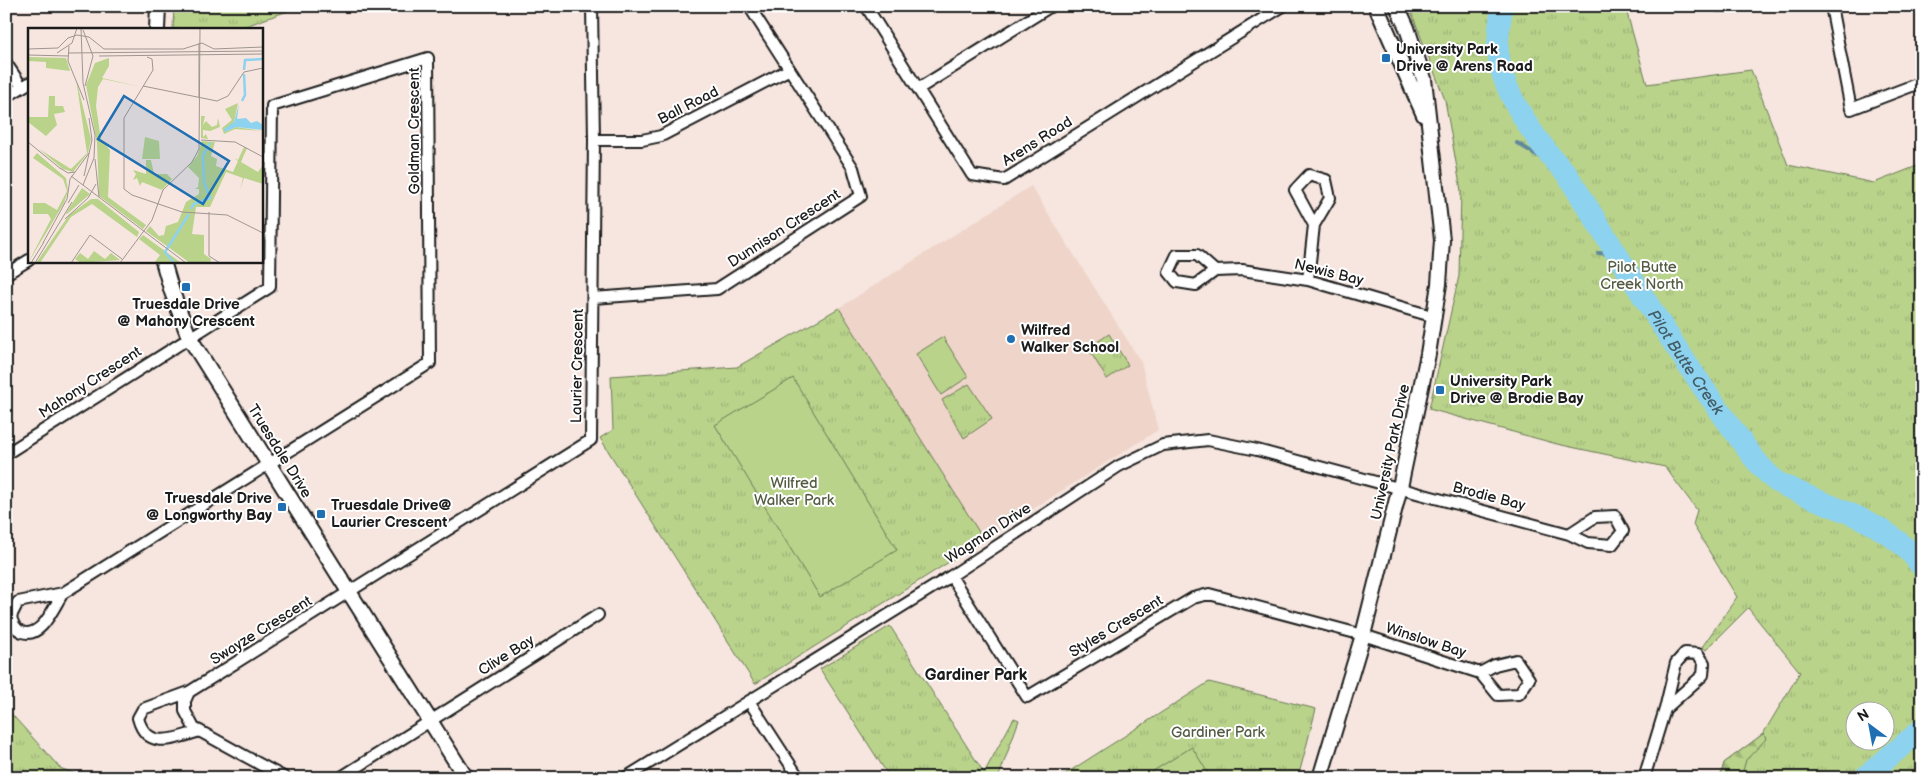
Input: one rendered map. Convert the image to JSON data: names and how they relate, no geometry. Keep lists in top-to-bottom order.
{
  "streets": {
    "street": [
      "Ball Road",
      "Goldman Crescent",
      "Arens Road",
      "Dunnison Crescent",
      "Newis Bay",
      "Laurier Crescent",
      "Mahony Crescent",
      "Truesdale Drive",
      "University Park Drive",
      "Brodie Bay",
      "Wagman Drive",
      "Styles Crescent",
      "Swayze Crescent",
      "Winslow Bay",
      "Clive Bay"
    ]
  },
  "crossings": [
    ["Ball Road", "Dunnison Crescent"],
    ["Ball Road", "Laurier Crescent"],
    ["Goldman Crescent", "Mahony Crescent"],
    ["Goldman Crescent", "Truesdale Drive"],
    ["Dunnison Crescent", "Laurier Crescent"],
    ["Newis Bay", "University Park Drive"],
    ["Laurier Crescent", "Truesdale Drive"],
    ["Laurier Crescent", "Swayze Crescent"],
    ["Mahony Crescent", "Truesdale Drive"],
    ["Truesdale Drive", "Swayze Crescent"],
    ["Truesdale Drive", "Clive Bay"],
    ["University Park Drive", "Brodie Bay"],
    ["University Park Drive", "Wagman Drive"],
    ["University Park Drive", "Styles Crescent"],
    ["University Park Drive", "Winslow Bay"],
    ["Brodie Bay", "Wagman Drive"],
    ["Wagman Drive", "Styles Crescent"],
    ["Styles Crescent", "Winslow Bay"]
  ],
  "districts": ["Gardiner Park"],
  "water": ["Pilot Butte Creek"],
  "parks": ["Pilot Butte Creek North", "Wilfred Walker Park", "Gardiner Park"],
  "places": {
    "transit": [
      "University Park Drive @ Arens Road",
      "Truesdale Drive @ Mahony Crescent",
      "University Park Drive @ Brodie Bay",
      "Truesdale Drive @ Longworthy Bay",
      "Truesdale Drive@ Laurier Crescent"
    ],
    "other": ["Wilfred Walker School"]
  },
  "north": "top left"
}
